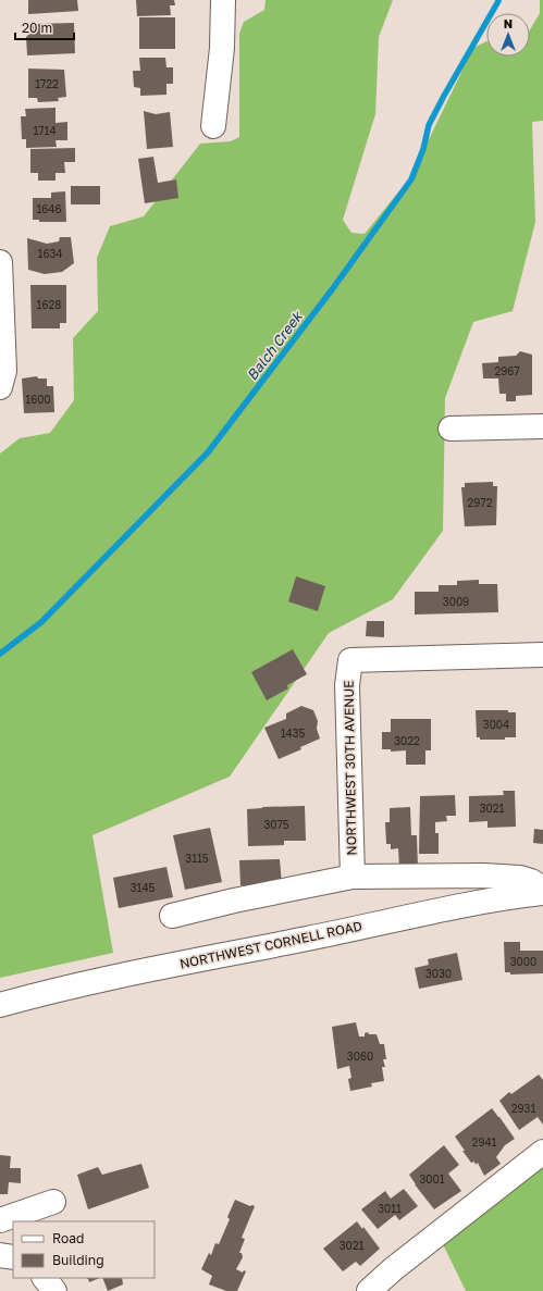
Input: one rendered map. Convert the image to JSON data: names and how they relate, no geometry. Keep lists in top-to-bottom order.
{
  "streets": {
    "street": ["NORTHWEST 30TH AVENUE", "NORTHWEST CORNELL ROAD"]
  },
  "crossings": [
    ["NORTHWEST 30TH AVENUE", "NORTHWEST CORNELL ROAD"]
  ],
  "water": ["Balch Creek"],
  "house_numbers": [
    "1722",
    "1714",
    "1646",
    "1634",
    "1628",
    "2967",
    "1600",
    "2972",
    "3009",
    "3004",
    "1435",
    "3022",
    "3021",
    "3075",
    "3115",
    "3145",
    "3000",
    "3030",
    "3060",
    "2931",
    "2941",
    "3001",
    "3011",
    "3021"
  ],
  "legend": ["Road", "Building"],
  "scale_bar": "20 m",
  "north": "top"
}
